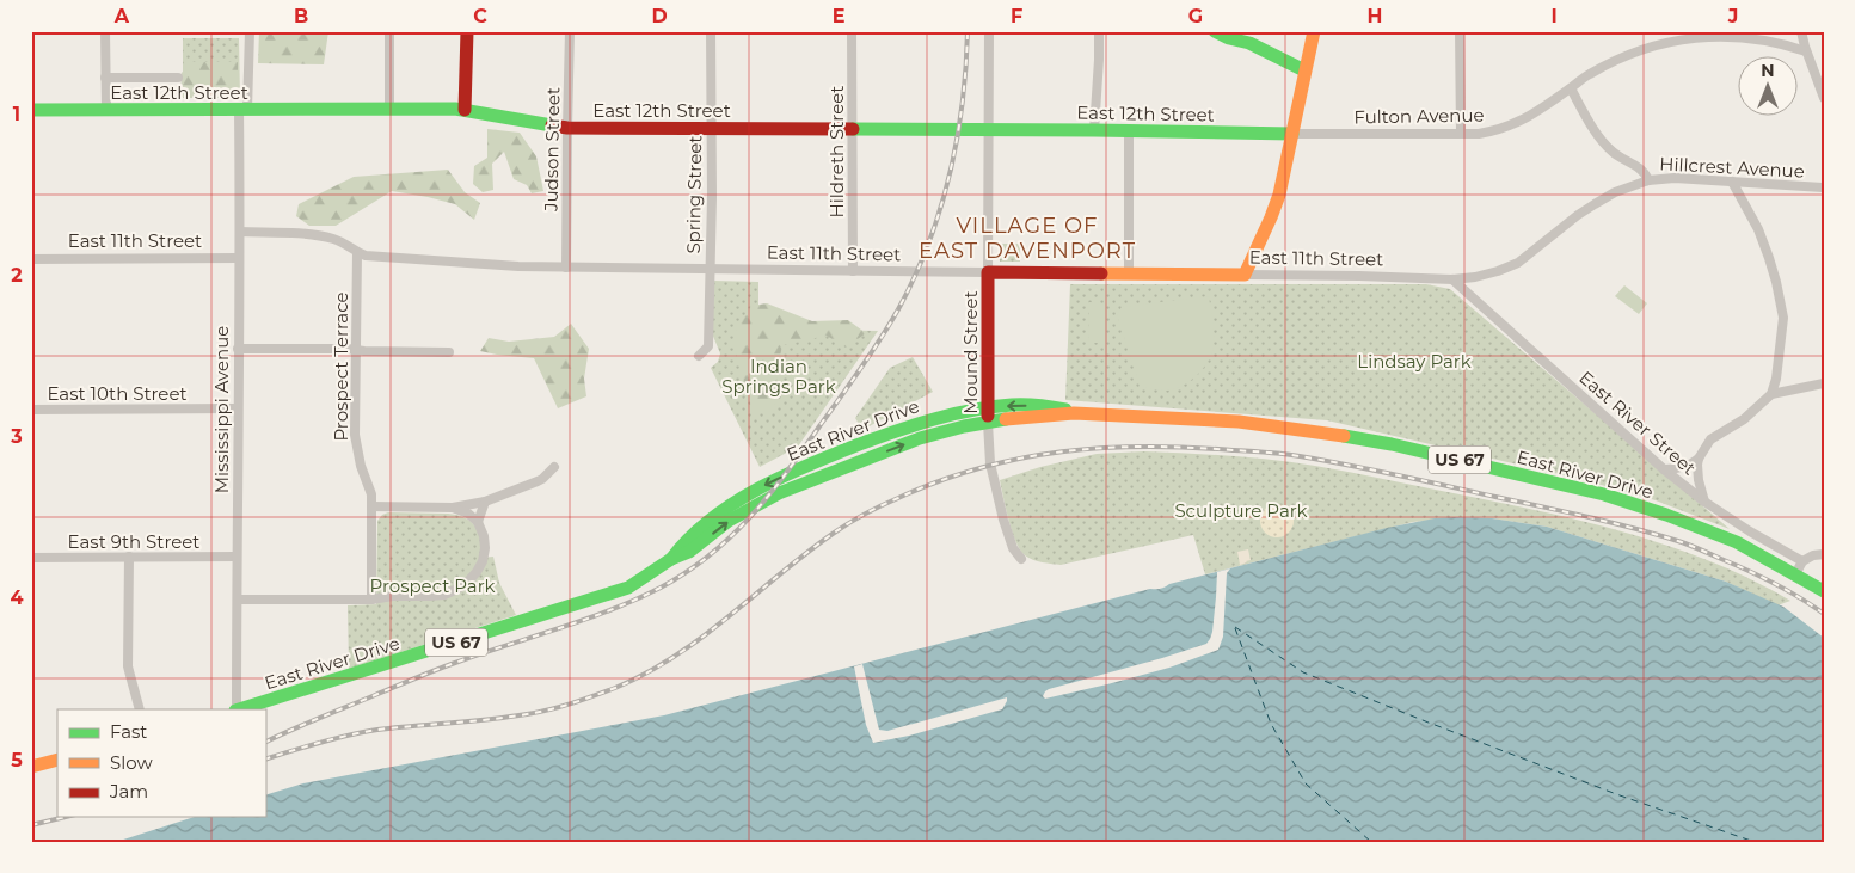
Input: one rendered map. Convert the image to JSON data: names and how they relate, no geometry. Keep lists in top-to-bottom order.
{
  "streets": {
    "main road": [
      "East 12th Street",
      "East 11th Street",
      "Mound Street",
      "East River Drive",
      "US 67"
    ],
    "street": [
      "Fulton Avenue",
      "Judson Street",
      "Hildreth Street",
      "Hillcrest Avenue",
      "Spring Street",
      "Prospect Terrace",
      "East 10th Street",
      "Mississippi Avenue",
      "East River Street",
      "East 9th Street"
    ]
  },
  "crossings": [
    ["East 12th Street", "Fulton Avenue"],
    ["East 12th Street", "Judson Street"],
    ["East 12th Street", "Hildreth Street"],
    ["East 12th Street", "Spring Street"],
    ["East 12th Street", "Mound Street"],
    ["East 12th Street", "Mississippi Avenue"],
    ["Judson Street", "East 11th Street"],
    ["Hildreth Street", "East 11th Street"],
    ["Hillcrest Avenue", "East 11th Street"],
    ["Hillcrest Avenue", "East River Street"],
    ["Spring Street", "East 11th Street"],
    ["East 11th Street", "Mound Street"],
    ["East 11th Street", "Prospect Terrace"],
    ["East 11th Street", "Mississippi Avenue"],
    ["East 11th Street", "East River Street"],
    ["Mound Street", "East River Drive"],
    ["East 10th Street", "Mississippi Avenue"],
    ["Mississippi Avenue", "East 9th Street"]
  ],
  "districts": ["VILLAGE OF EAST DAVENPORT"],
  "parks": [
    "Lindsay Park",
    "Indian Springs Park",
    "Sculpture Park",
    "Prospect Park"
  ],
  "legend": ["Fast", "Slow", "Jam"],
  "north": "top",
  "grid": {
    "columns": [
      "A",
      "B",
      "C",
      "D",
      "E",
      "F",
      "G",
      "H",
      "I",
      "J"
    ],
    "rows": [
      "1",
      "2",
      "3",
      "4",
      "5"
    ]
  }
}
